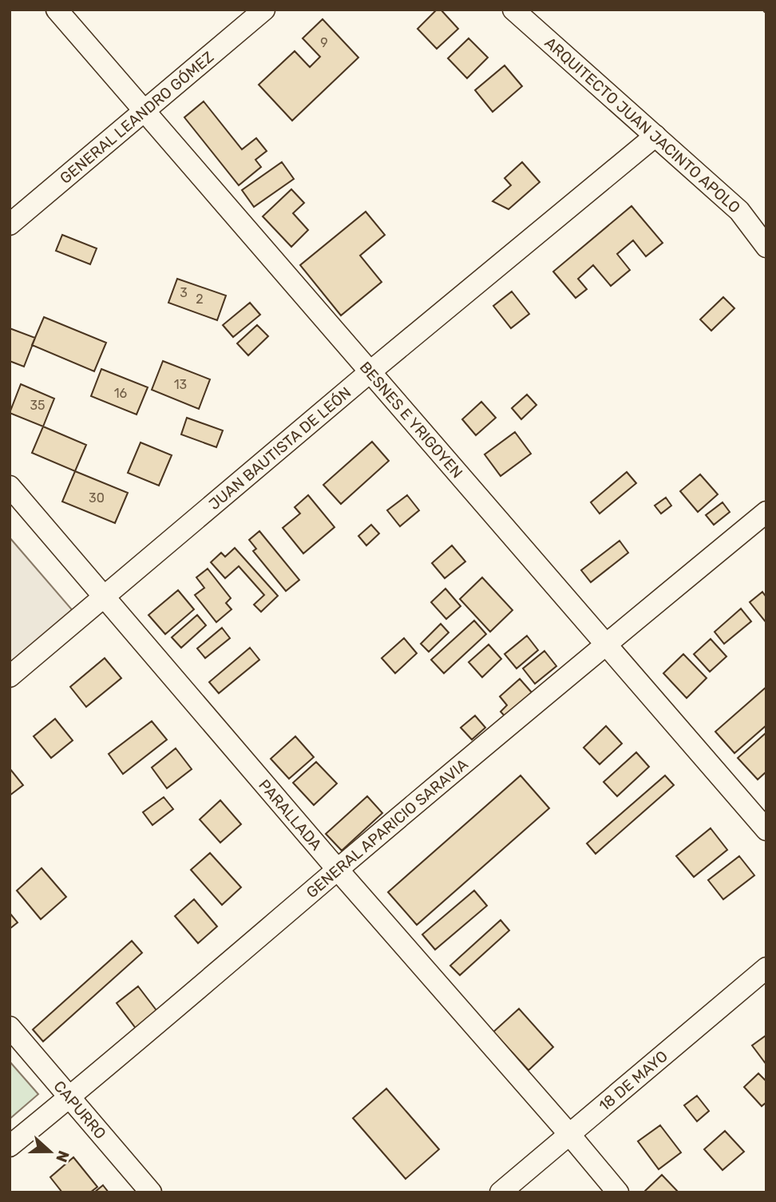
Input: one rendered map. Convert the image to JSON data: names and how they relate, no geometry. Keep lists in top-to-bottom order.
{
  "streets": {
    "street": [
      "GENERAL LEANDRO GÓMEZ",
      "ARQUITECTO JUAN JACINTO APOLO",
      "BESNES E YRIGOYEN",
      "JUAN BAUTISTA DE LEÓN",
      "PARALLADA",
      "GENERAL APARICIO SARAVIA",
      "18 DE MAYO",
      "CAPURRO"
    ]
  },
  "crossings": [
    ["GENERAL LEANDRO GÓMEZ", "BESNES E YRIGOYEN"],
    ["ARQUITECTO JUAN JACINTO APOLO", "JUAN BAUTISTA DE LEÓN"],
    ["BESNES E YRIGOYEN", "JUAN BAUTISTA DE LEÓN"],
    ["BESNES E YRIGOYEN", "GENERAL APARICIO SARAVIA"],
    ["JUAN BAUTISTA DE LEÓN", "PARALLADA"],
    ["PARALLADA", "GENERAL APARICIO SARAVIA"],
    ["PARALLADA", "18 DE MAYO"],
    ["GENERAL APARICIO SARAVIA", "CAPURRO"]
  ],
  "house_numbers": [
    "9",
    "3",
    "2",
    "13",
    "16",
    "35",
    "30"
  ],
  "north": "right"
}
